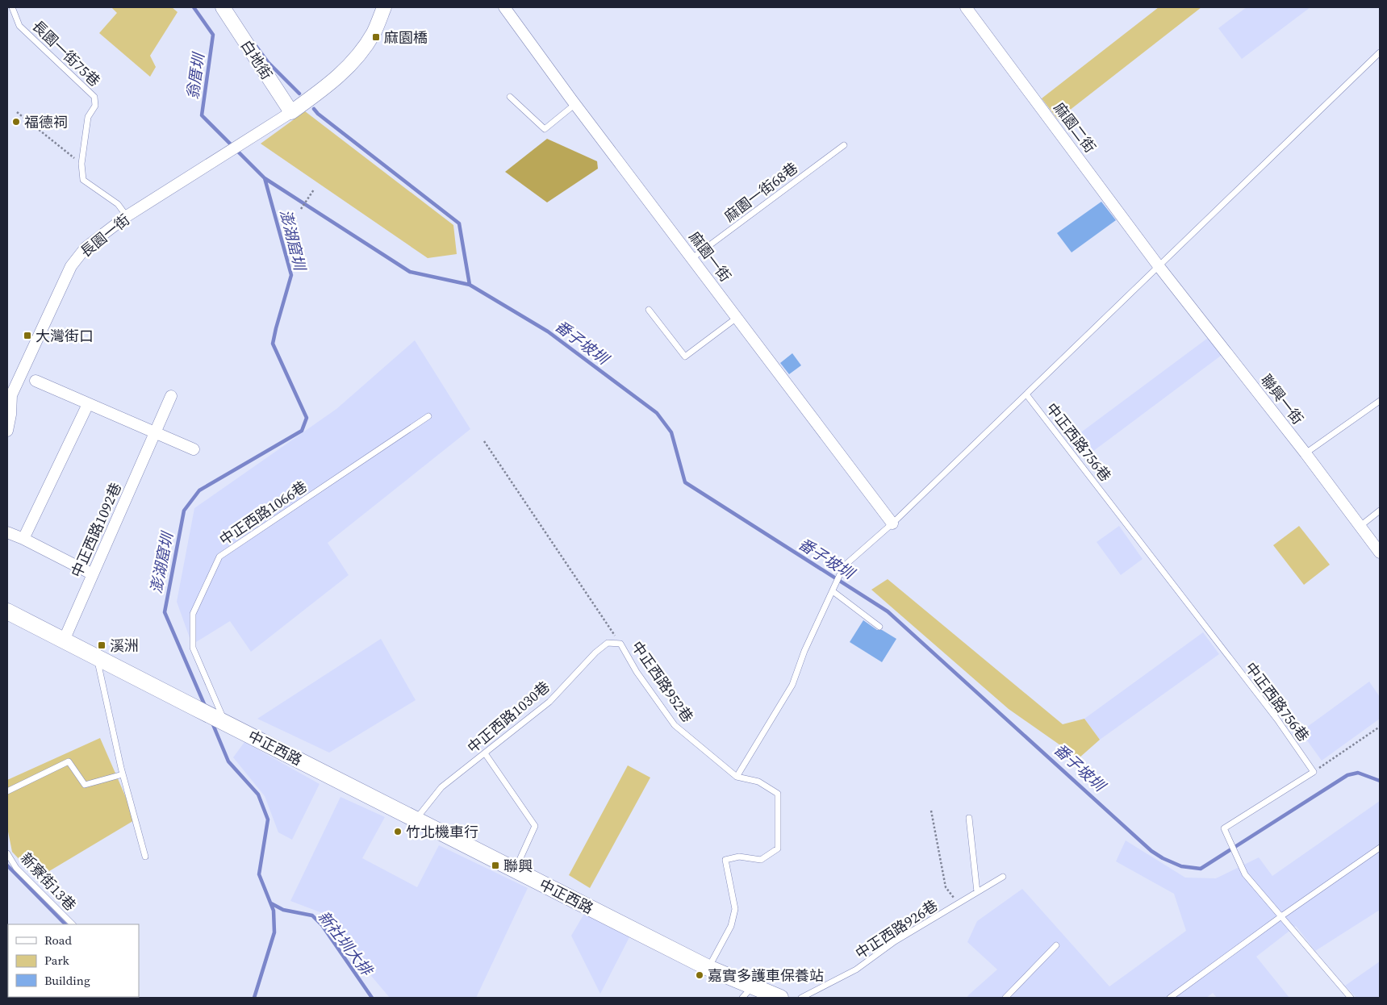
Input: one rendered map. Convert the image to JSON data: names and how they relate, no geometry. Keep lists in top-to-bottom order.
{
  "streets": {
    "main road": ["中正西路"],
    "street": [
      "白地街",
      "麻園二街",
      "長園一街",
      "麻園一街",
      "聯興一街",
      "中正西路1092巷"
    ],
    "lane": [
      "長園一街75巷",
      "麻園一街68巷",
      "中正西路756巷",
      "中正西路1066巷",
      "中正西路952巷",
      "中正西路1030巷",
      "新寮街13巷",
      "中正西路926巷"
    ]
  },
  "crossings": [
    ["長園一街75巷", "長園一街"],
    ["白地街", "長園一街"],
    ["麻園二街", "聯興一街"],
    ["麻園一街68巷", "麻園一街"],
    ["中正西路1066巷", "中正西路"],
    ["中正西路952巷", "中正西路1030巷"],
    ["中正西路952巷", "中正西路"],
    ["中正西路1030巷", "中正西路"]
  ],
  "water": [
    "翁厝圳",
    "澎湖窟圳",
    "番子坡圳",
    "新社圳大排"
  ],
  "places": {
    "transit": [
      "麻園橋",
      "大灣街口",
      "溪洲",
      "聯興"
    ],
    "other": ["福德祠", "竹北機車行", "嘉實多護車保養站"]
  },
  "legend": ["Road", "Park", "Building"]
}
